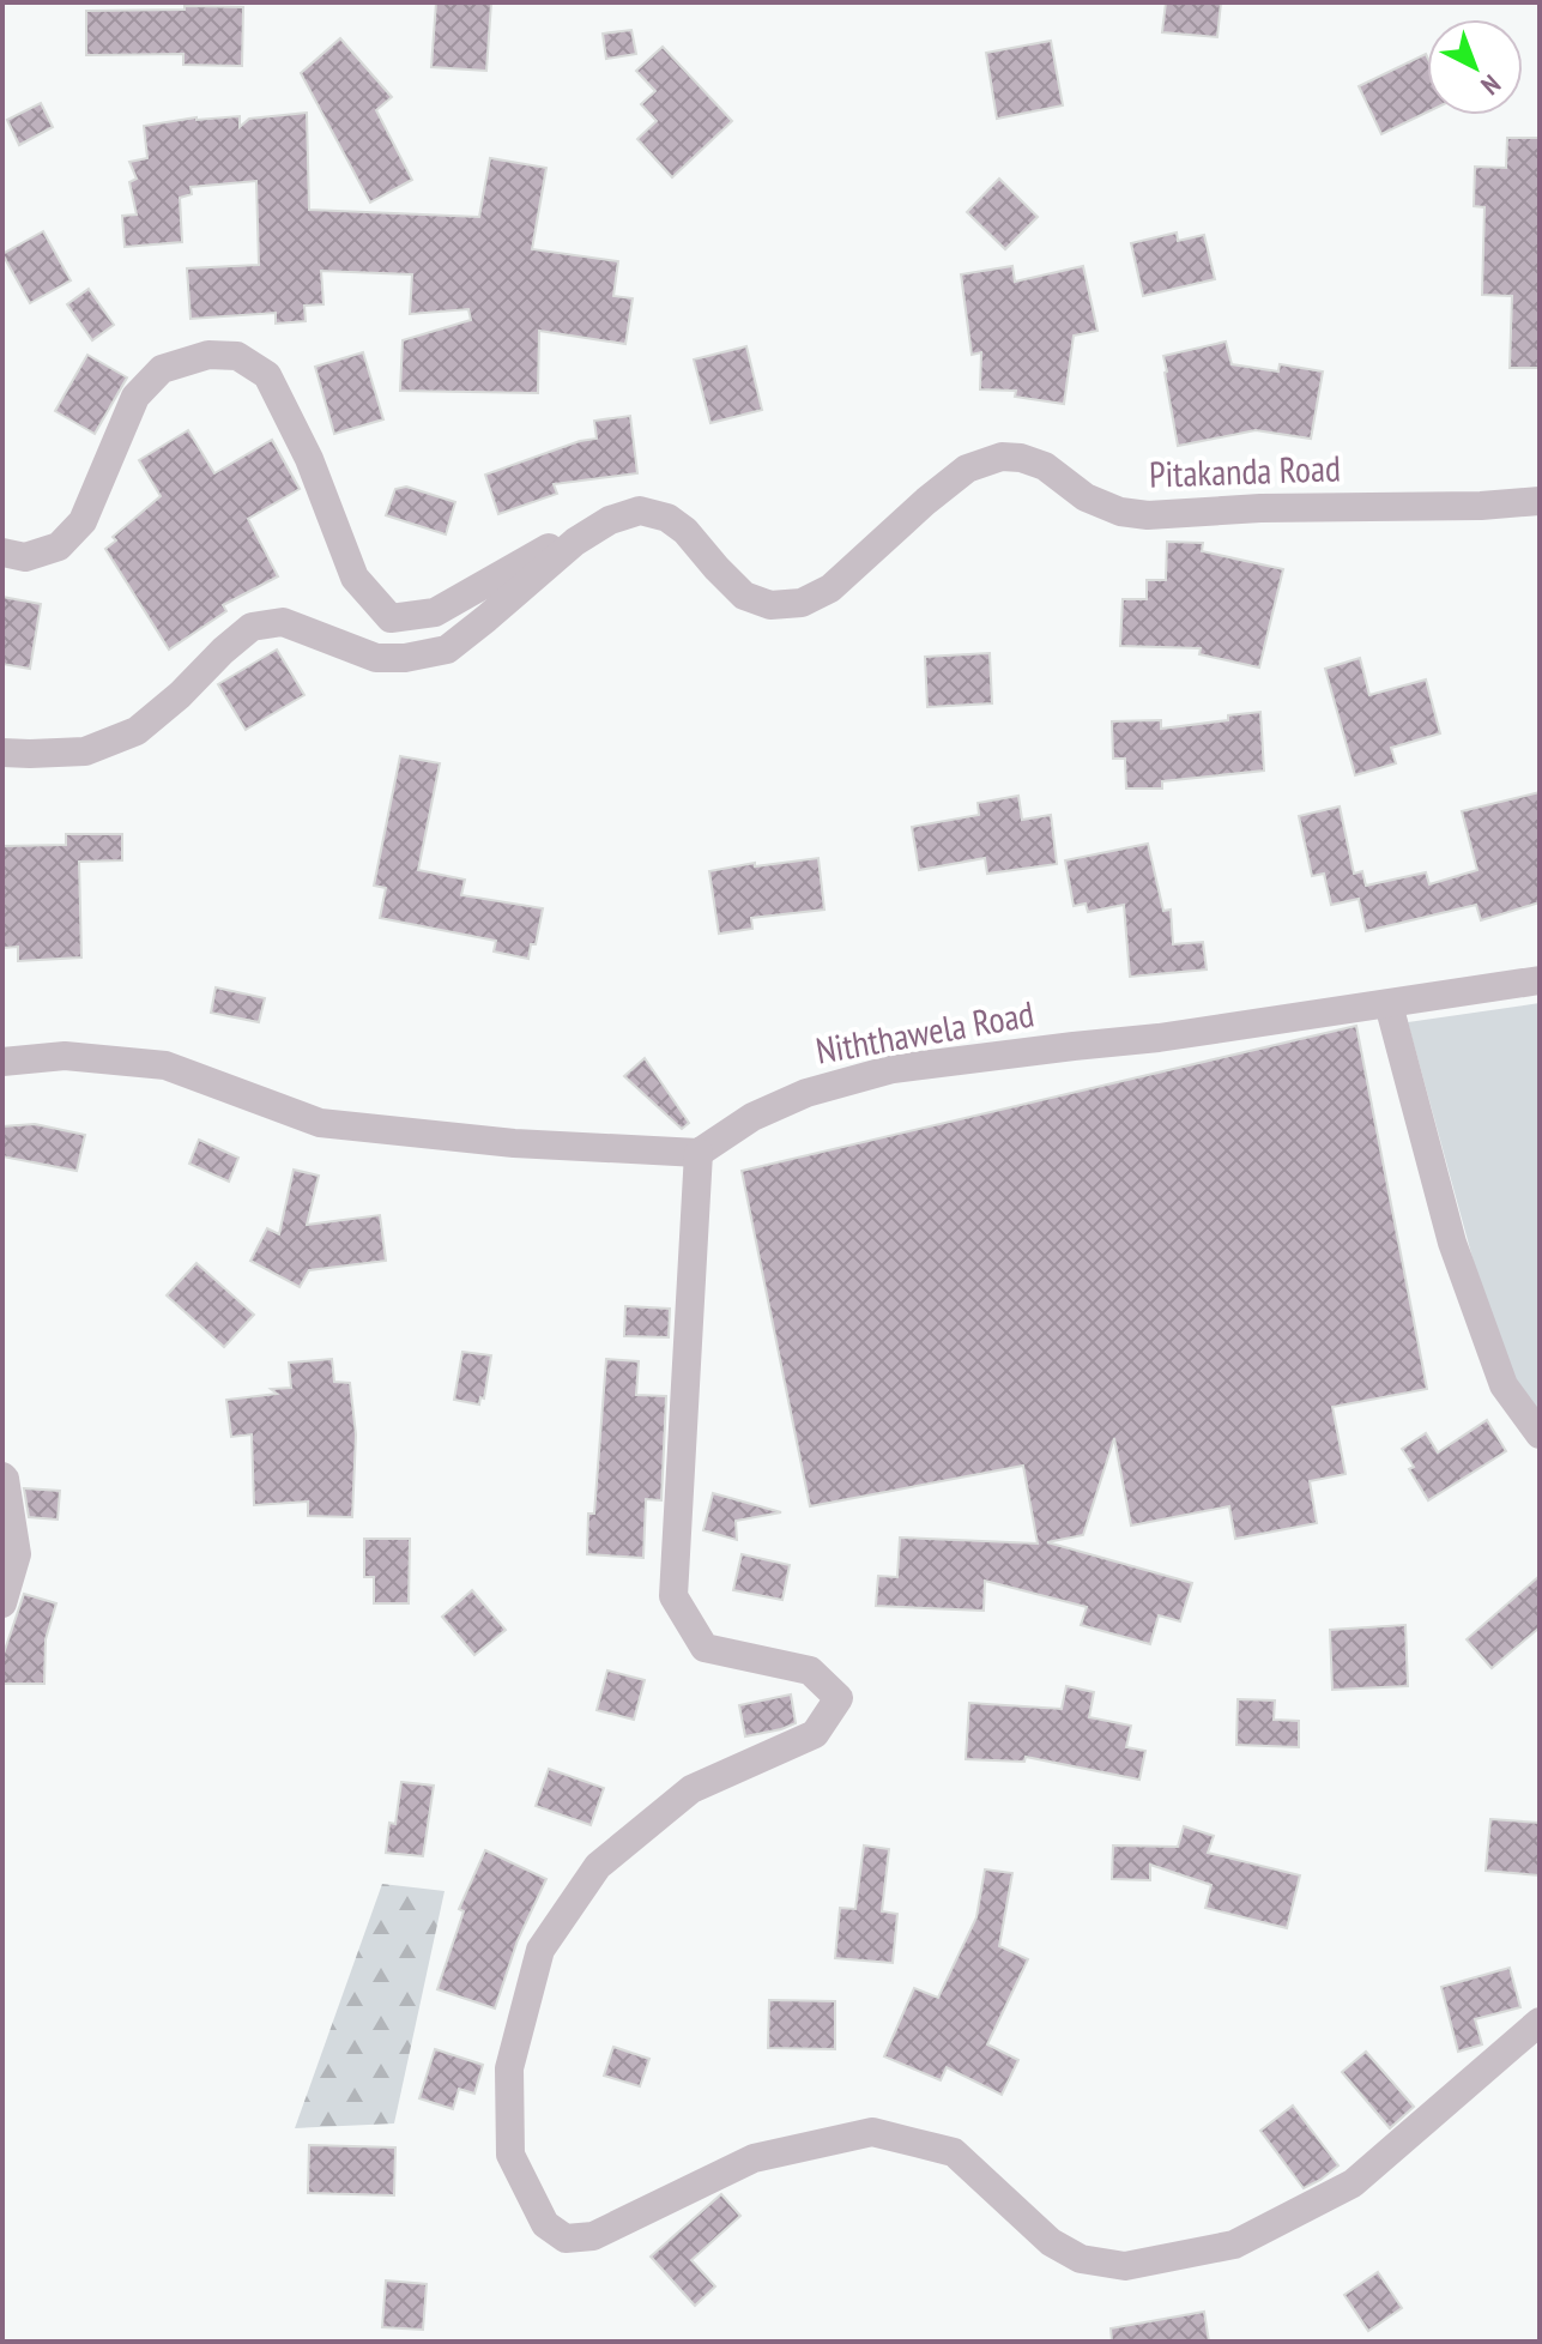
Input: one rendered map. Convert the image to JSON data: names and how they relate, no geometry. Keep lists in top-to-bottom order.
{
  "streets": {
    "street": ["Pitakanda Road", "Niththawela Road"]
  },
  "north": "bottom right"
}
